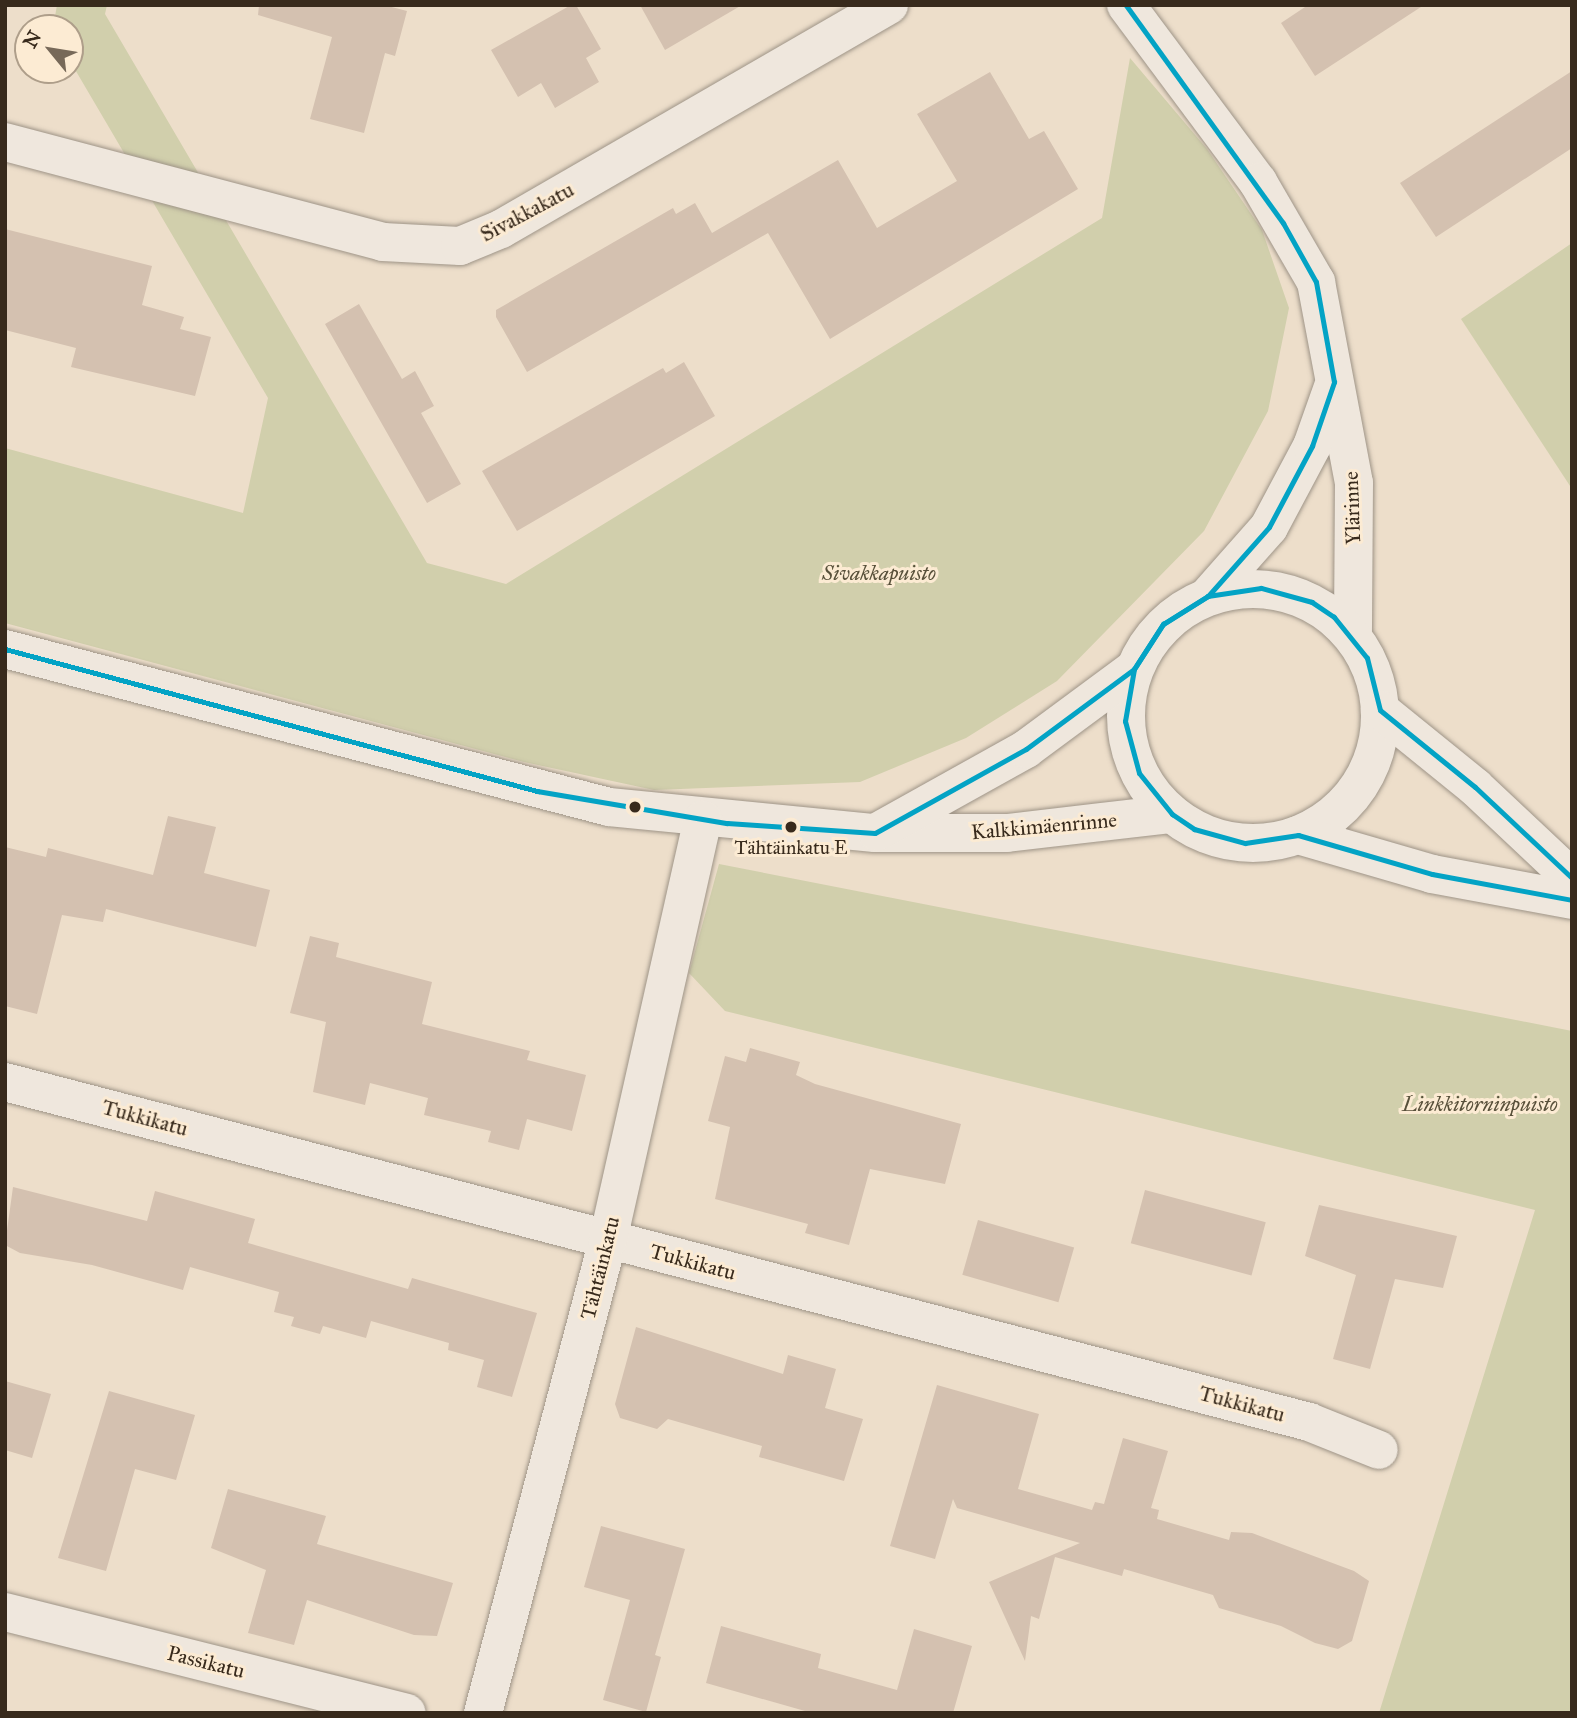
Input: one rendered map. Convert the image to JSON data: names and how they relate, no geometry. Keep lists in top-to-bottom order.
{
  "streets": {
    "street": [
      "Sivakkakatu",
      "Ylärinne",
      "Kalkkimäenrinne",
      "Tukkikatu",
      "Tähtäinkatu",
      "Passikatu"
    ]
  },
  "crossings": [
    ["Kalkkimäenrinne", "Tähtäinkatu"],
    ["Tukkikatu", "Tähtäinkatu"]
  ],
  "parks": ["Sivakkapuisto", "Linkkitorninpuisto"],
  "places": ["Tähtäinkatu E"],
  "north": "top left"
}
